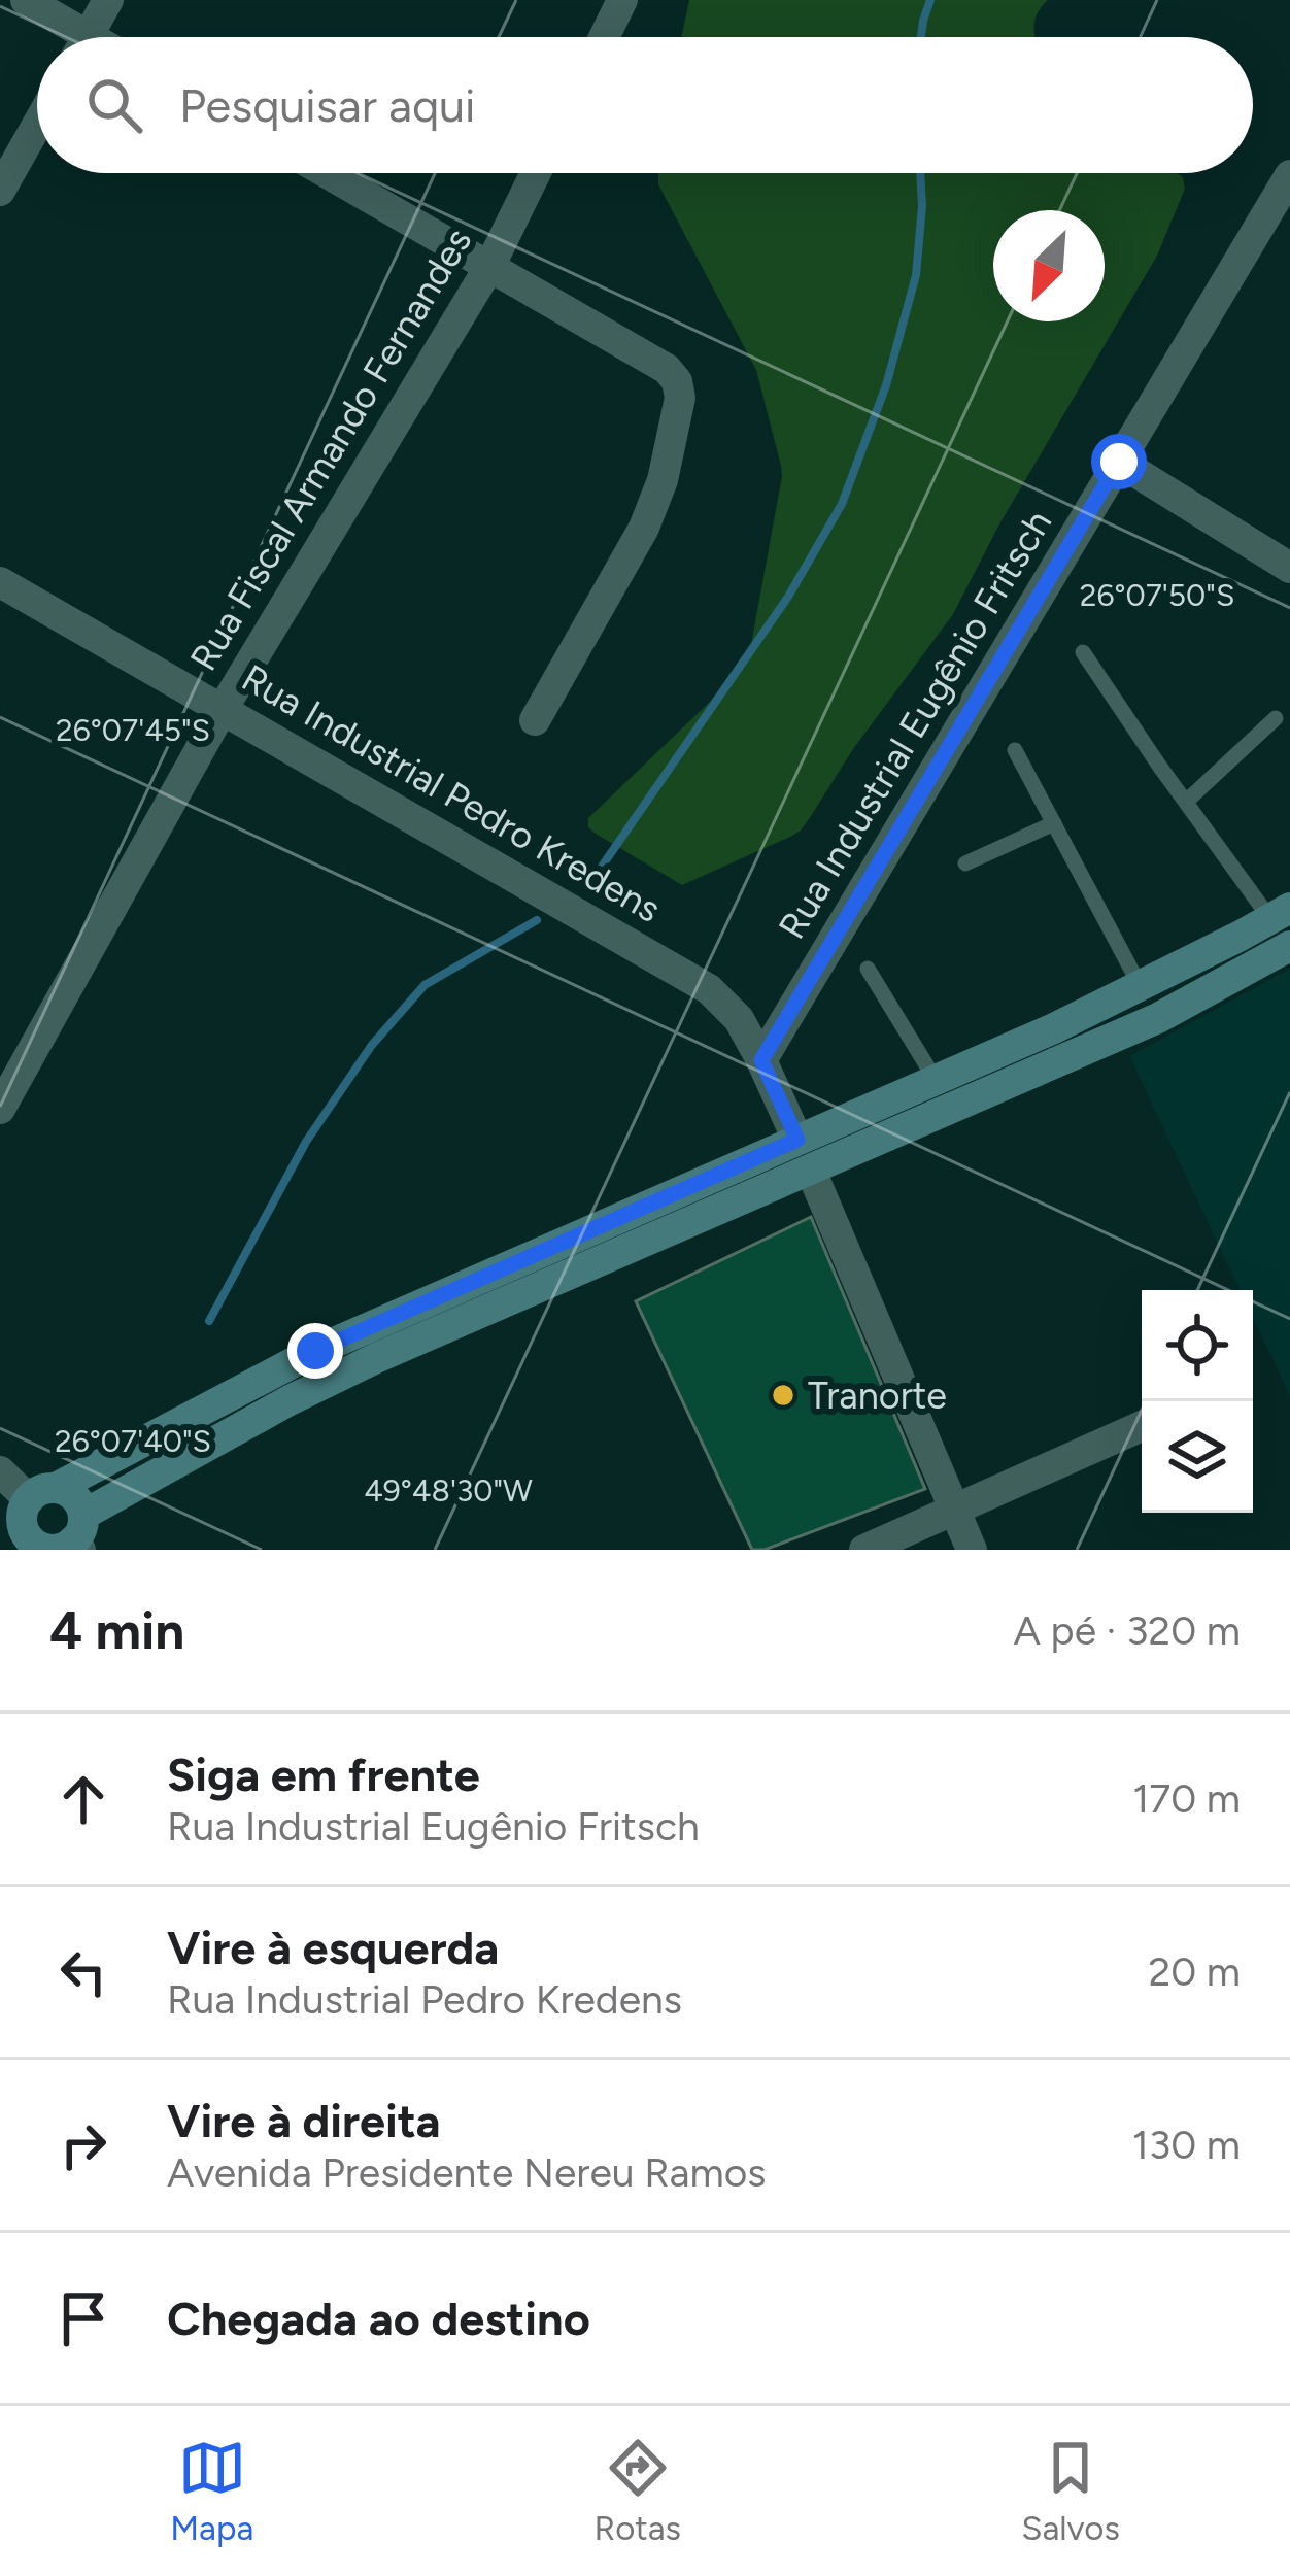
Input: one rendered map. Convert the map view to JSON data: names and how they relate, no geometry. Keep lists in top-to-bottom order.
{
  "streets": {
    "street": ["Rua Fiscal Armando Fernandes", "Rua Industrial Eugênio Fritsch", "Rua Industrial Pedro Kredens"]
  },
  "crossings": [
    ["Rua Fiscal Armando Fernandes", "Rua Industrial Pedro Kredens"],
    ["Rua Industrial Eugênio Fritsch", "Rua Industrial Pedro Kredens"]
  ],
  "places": ["Tranorte"],
  "north": "bottom left",
  "page": {
    "search": "Pesquisar aqui",
    "heading": ["4 min", "A pé · 320 m"],
    "list": [
      ["Siga em frente", "Rua Industrial Eugênio Fritsch", "170 m"],
      ["Vire à esquerda", "Rua Industrial Pedro Kredens", "20 m"],
      ["Vire à direita", "Avenida Presidente Nereu Ramos", "130 m"],
      "Chegada ao destino"
    ],
    "nav": ["Mapa", "Rotas", "Salvos"]
  },
  "coordinates": [
    "26°07'50\"S",
    "26°07'45\"S",
    "26°07'40\"S",
    "49°48'30\"W"
  ]
}
